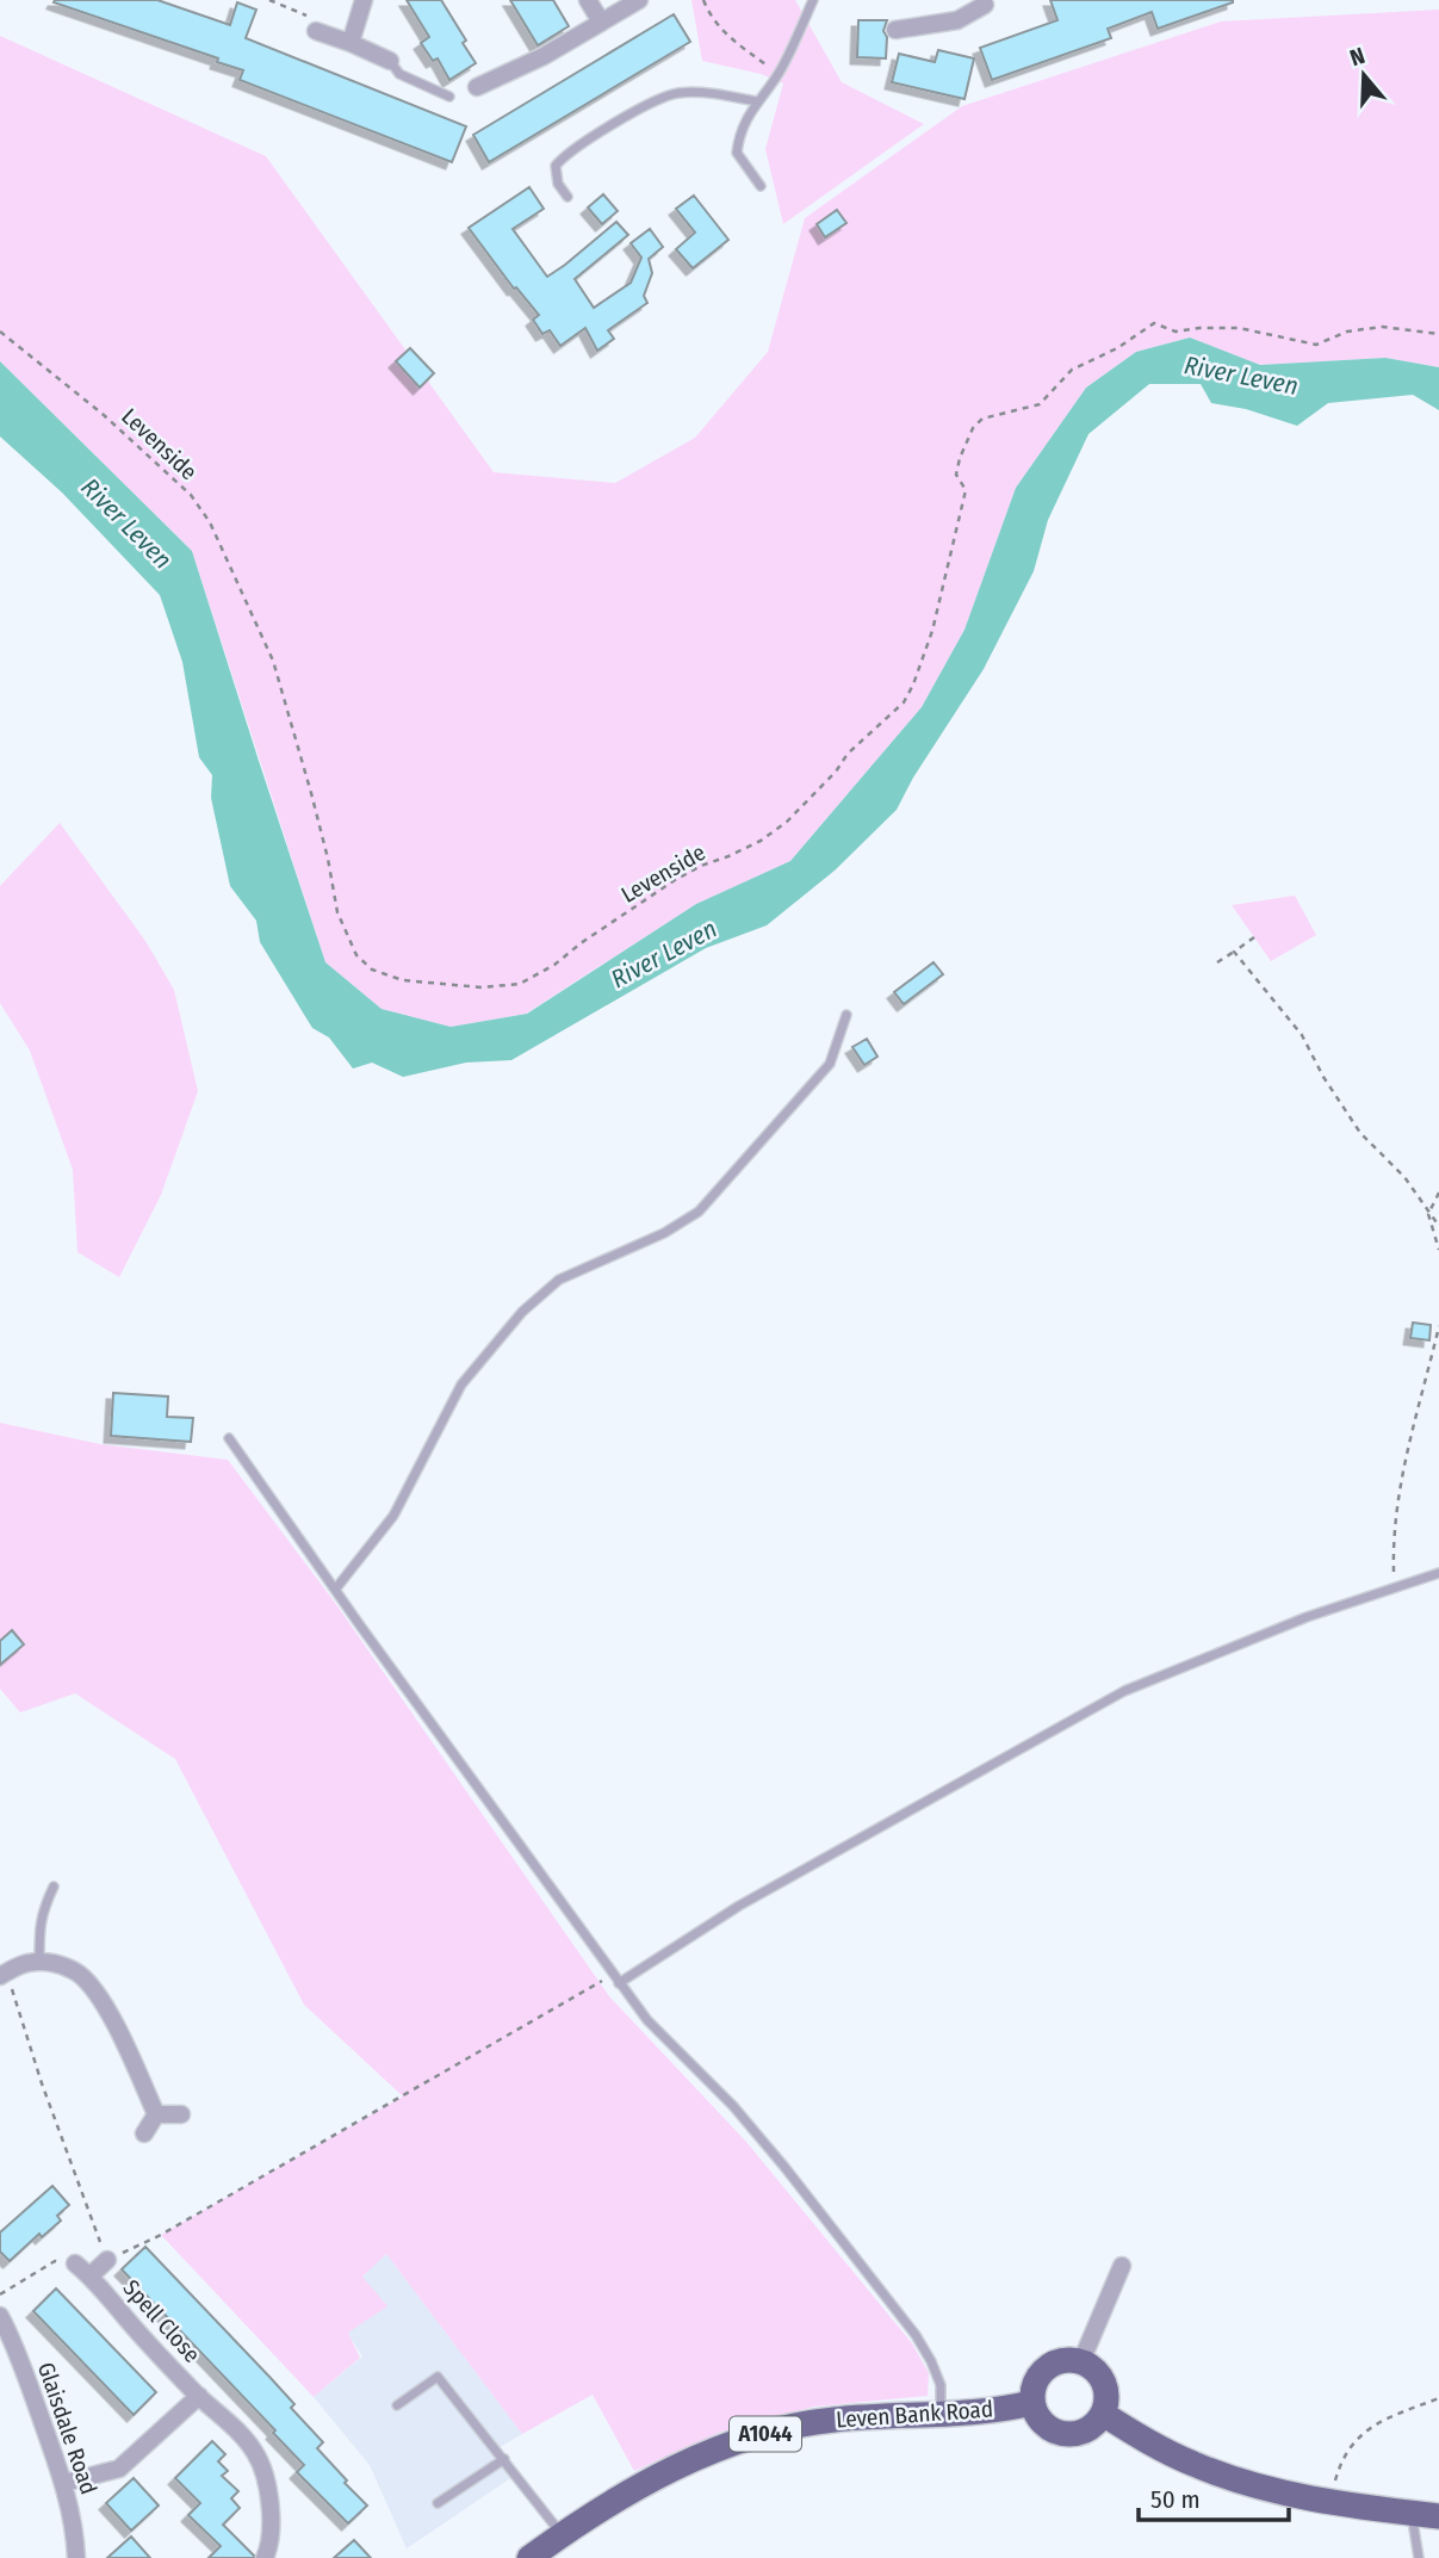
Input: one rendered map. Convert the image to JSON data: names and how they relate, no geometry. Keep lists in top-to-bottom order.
{
  "streets": {
    "main road": ["Leven Bank Road", "A1044"],
    "street": ["Spell Close", "Glaisdale Road"],
    "path": ["Levenside"]
  },
  "crossings": [
    ["Spell Close", "Glaisdale Road"]
  ],
  "water": ["River Leven"],
  "scale_bar": "50 m",
  "north": "top"
}
